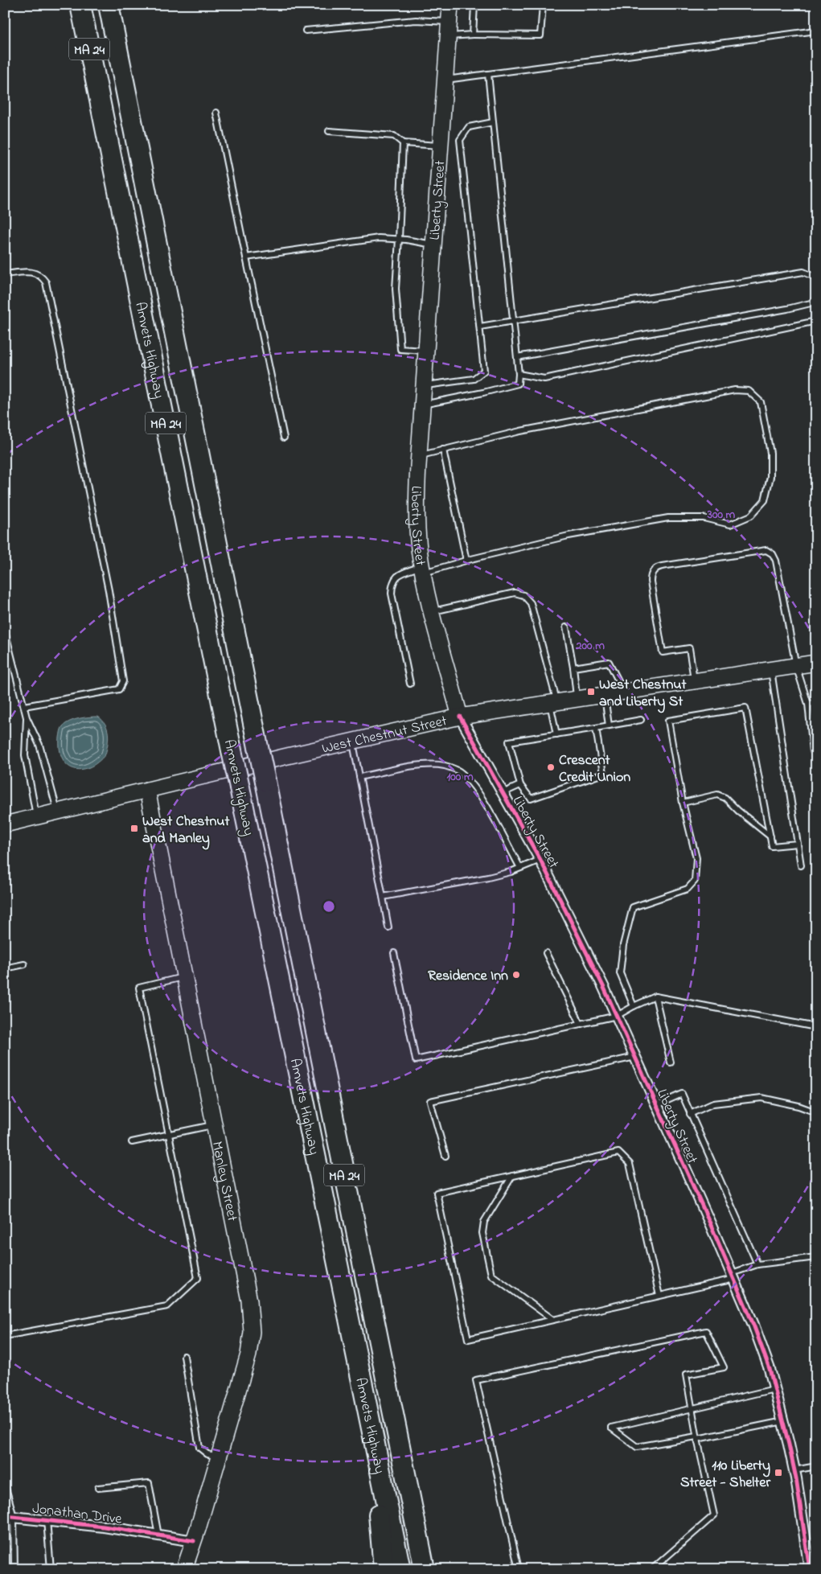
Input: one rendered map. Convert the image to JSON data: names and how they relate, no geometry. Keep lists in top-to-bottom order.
{
  "streets": {
    "highway": ["MA 24", "Amvets Highway"],
    "main road": ["Liberty Street", "West Chestnut Street", "Manley Street"],
    "street": ["Jonathan Drive"]
  },
  "crossings": [
    ["Liberty Street", "West Chestnut Street"],
    ["West Chestnut Street", "Manley Street"],
    ["Manley Street", "Jonathan Drive"]
  ],
  "places": {
    "transit": ["West Chestnut and Liberty St", "West Chestnut and Manley", "110 Liberty Street - Shelter"],
    "other": ["Crescent Credit Union", "Residence Inn"]
  },
  "rings": ["300 m", "200 m", "100 m"]
}
